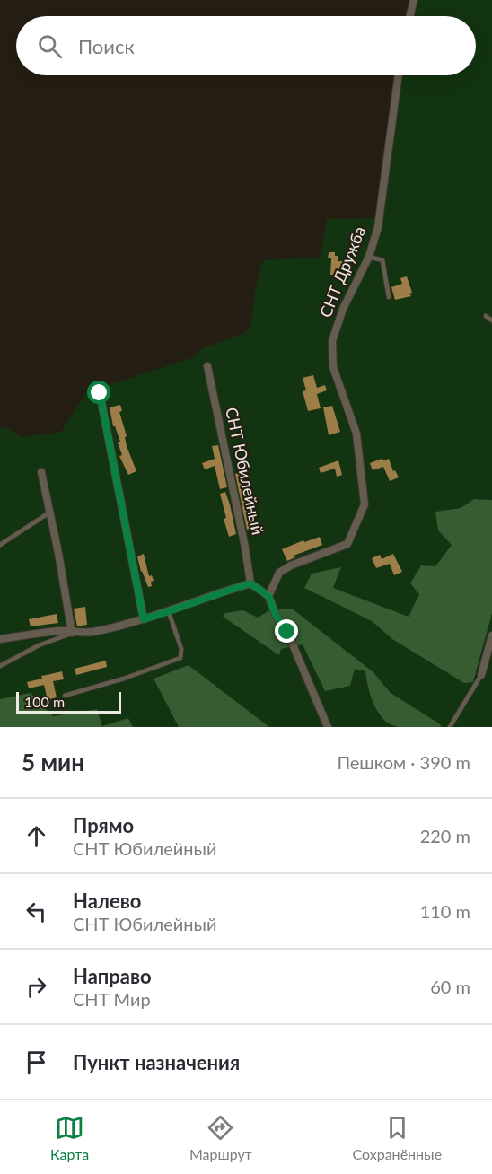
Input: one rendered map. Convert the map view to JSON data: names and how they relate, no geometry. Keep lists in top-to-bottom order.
{
  "streets": {
    "street": ["СНТ Дружба", "СНТ Юбилейный"]
  },
  "scale_bar": "100 m",
  "page": {
    "search": "Поиск",
    "scale": "100 m",
    "heading": ["5 мин", "Пешком · 390 m"],
    "list": [
      ["Прямо", "СНТ Юбилейный", "220 m"],
      ["Налево", "СНТ Юбилейный", "110 m"],
      ["Направо", "СНТ Мир", "60 m"],
      "Пункт назначения"
    ],
    "nav": ["Карта", "Маршрут", "Сохранённые"]
  }
}
